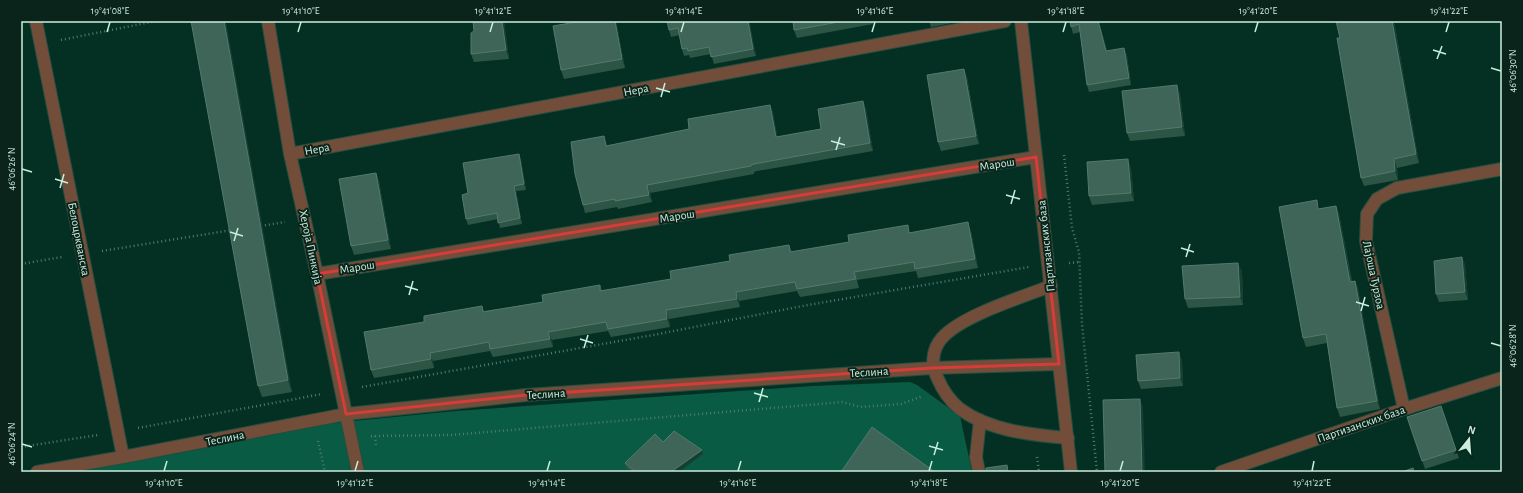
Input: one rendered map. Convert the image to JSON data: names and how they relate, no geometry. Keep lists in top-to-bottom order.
{
  "streets": {
    "street": [
      "Нера",
      "Марош",
      "Белоцркванска",
      "Партизанских база",
      "Хероја Пинкија",
      "Лајоша Турзоа",
      "Теслина"
    ]
  },
  "crossings": [
    ["Нера", "Хероја Пинкија"],
    ["Марош", "Партизанских база"],
    ["Марош", "Хероја Пинкија"],
    ["Белоцркванска", "Теслина"],
    ["Партизанских база", "Лајоша Турзоа"],
    ["Партизанских база", "Теслина"],
    ["Хероја Пинкија", "Теслина"]
  ],
  "north": "top",
  "coordinates": [
    "19°41'08\"E",
    "19°41'10\"E",
    "19°41'12\"E",
    "19°41'14\"E",
    "19°41'16\"E",
    "19°41'18\"E",
    "19°41'20\"E",
    "19°41'22\"E",
    "46°06'30\"N",
    "46°06'26\"N",
    "46°06'28\"N",
    "46°06'24\"N"
  ]
}
